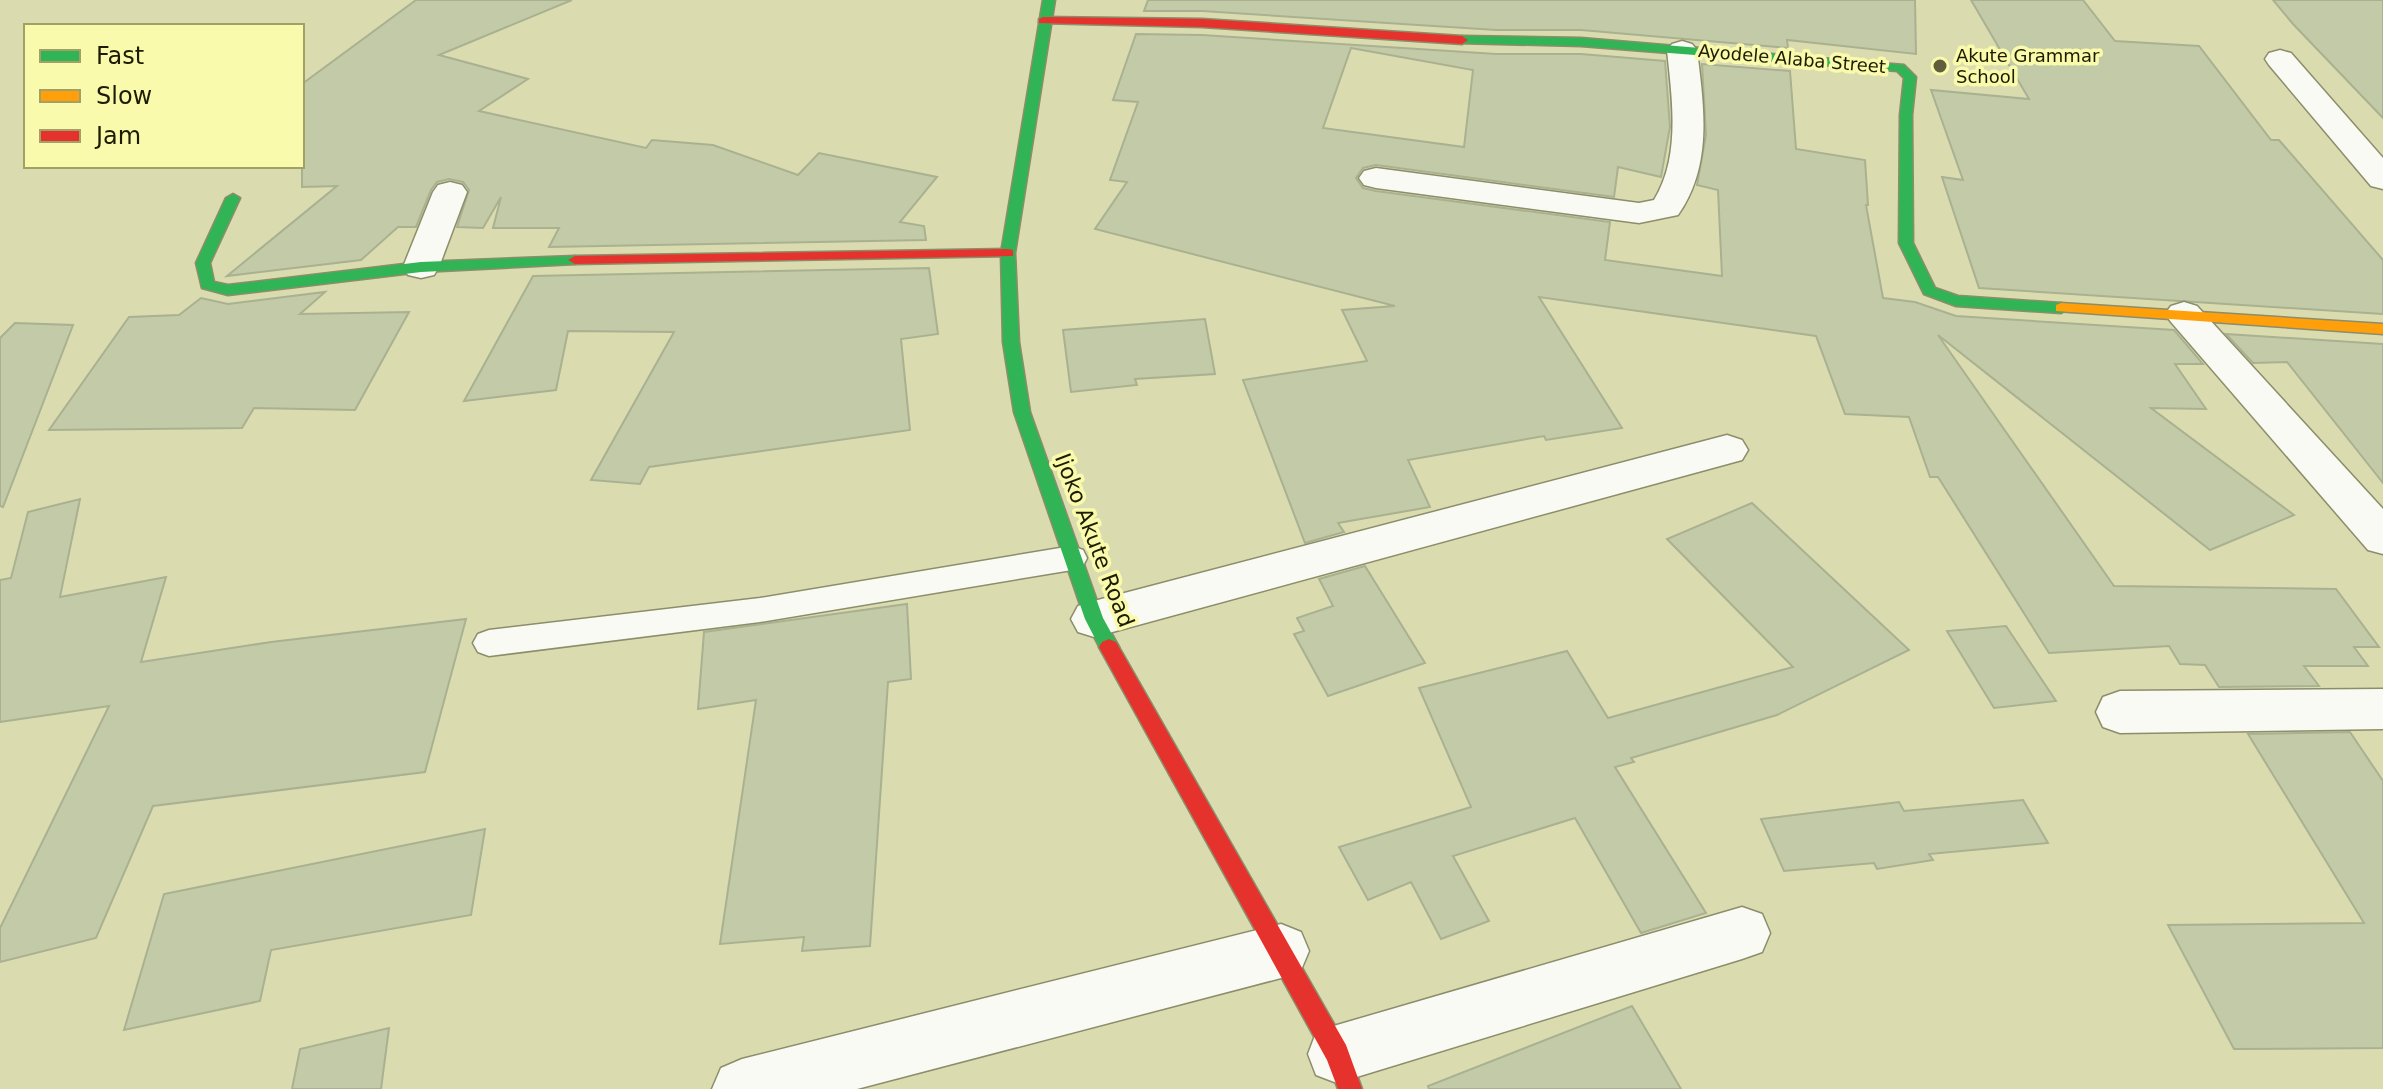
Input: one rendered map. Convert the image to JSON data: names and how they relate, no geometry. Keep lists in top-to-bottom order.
{
  "streets": {
    "street": ["Ayodele Alaba Street", "Ijoko Akute Road"]
  },
  "crossings": [
    ["Ayodele Alaba Street", "Ijoko Akute Road"]
  ],
  "places": ["Akute Grammar School"],
  "legend": ["Fast", "Slow", "Jam"]
}
